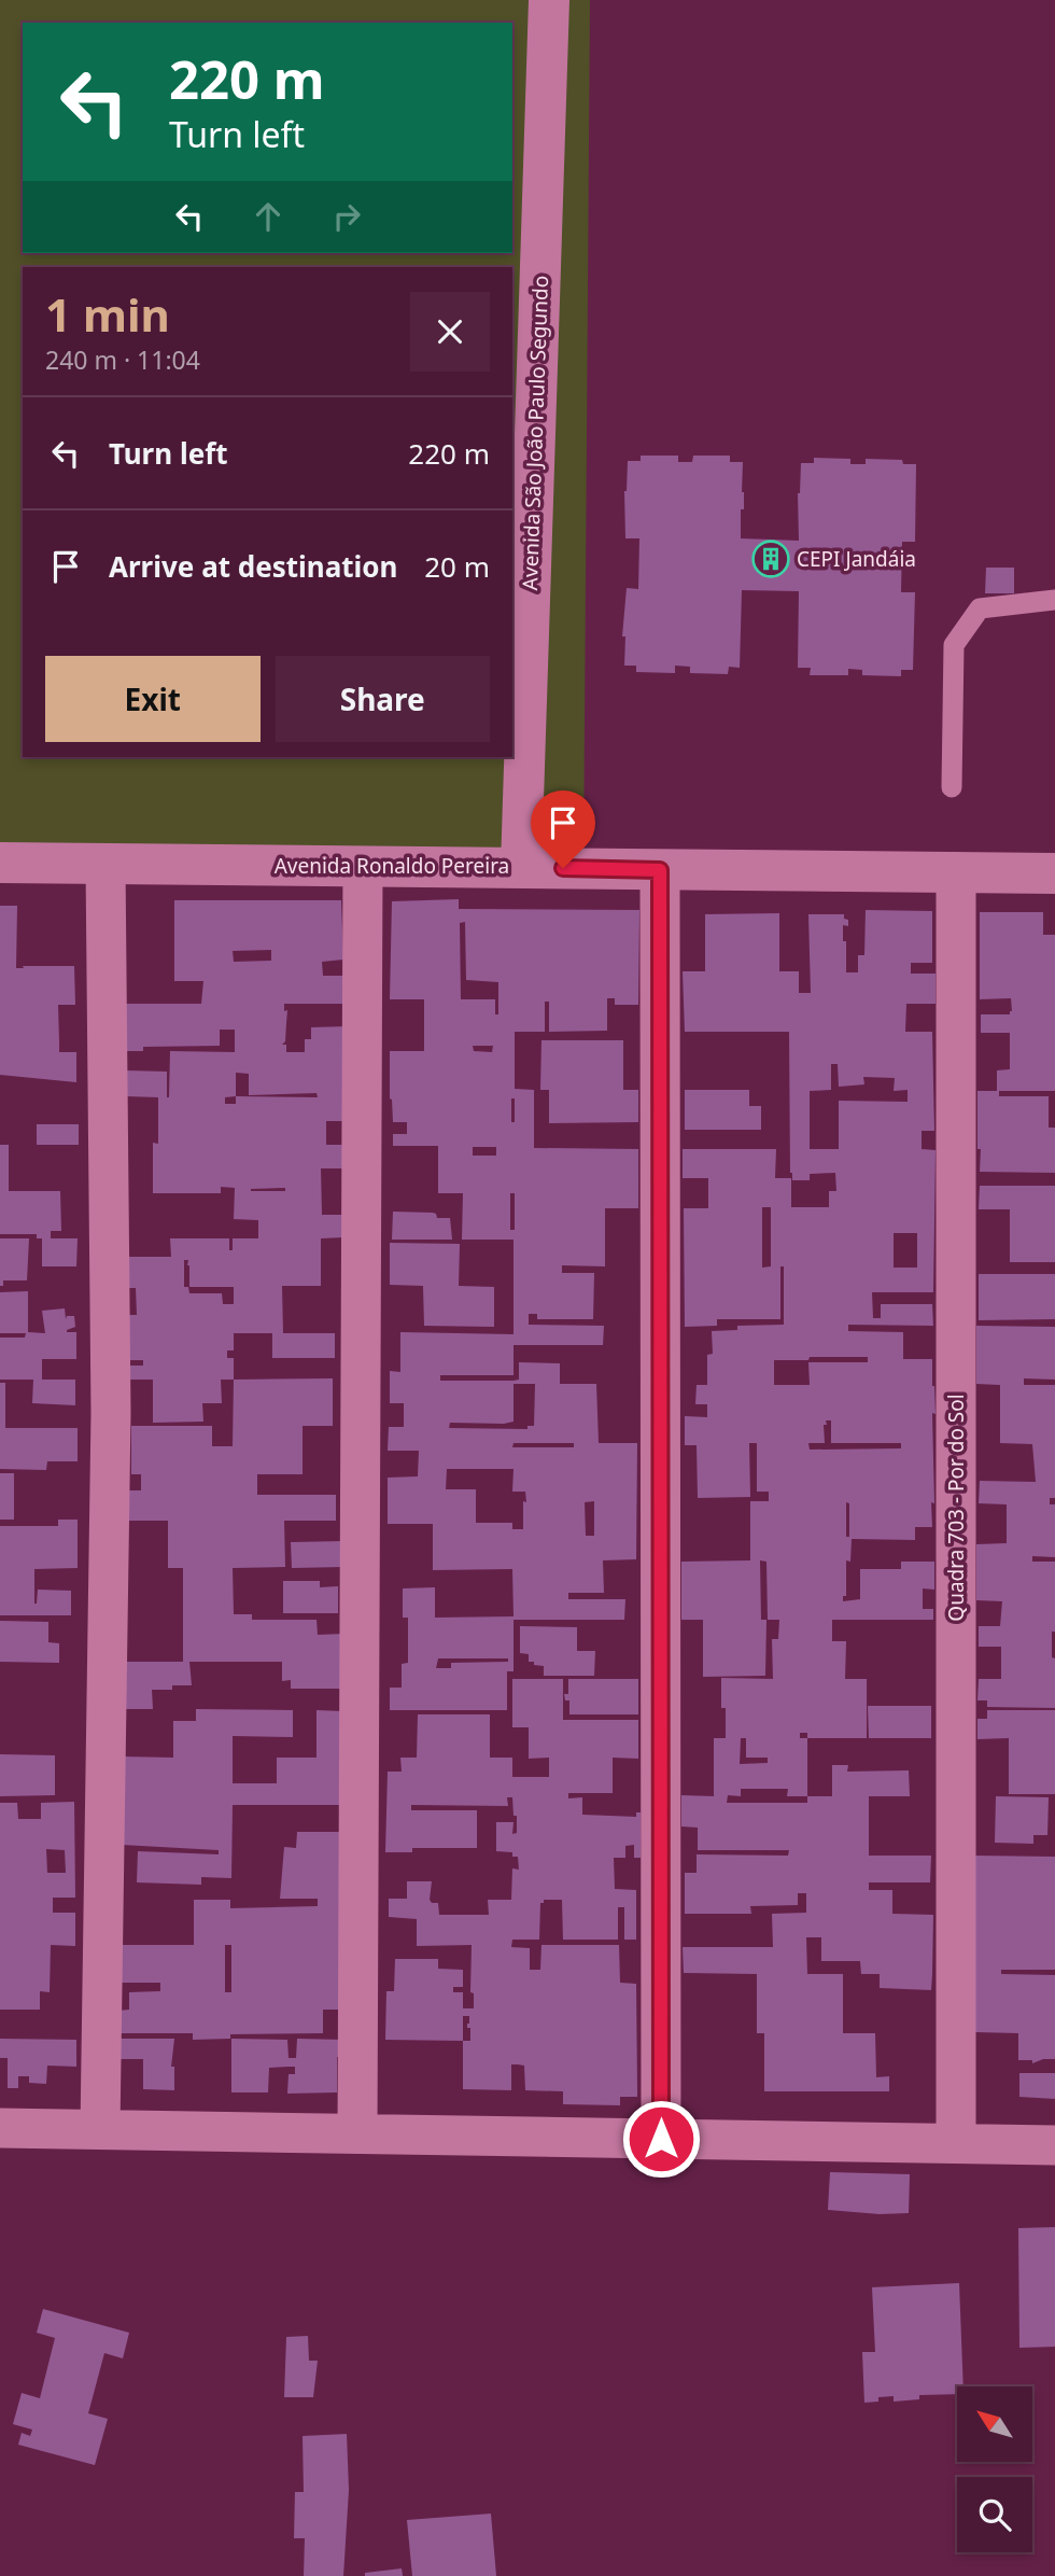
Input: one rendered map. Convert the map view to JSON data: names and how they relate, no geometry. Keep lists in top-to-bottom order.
{
  "streets": {
    "street": ["Avenida São João Paulo Segundo", "Avenida Ronaldo Pereira", "Quadra 703 - Por do Sol"]
  },
  "crossings": [
    ["Avenida São João Paulo Segundo", "Avenida Ronaldo Pereira"],
    ["Avenida Ronaldo Pereira", "Quadra 703 - Por do Sol"]
  ],
  "places": {
    "building": ["CEPI Jandáia"]
  },
  "north": "top left",
  "page": {
    "turn": ["220 m", "Turn left"],
    "heading": ["1 min", "240 m · 11:04"],
    "list": [
      {
        "name": "Turn left",
        "value": "220 m"
      },
      {
        "name": "Arrive at destination",
        "value": "20 m"
      }
    ],
    "buttons": ["Exit", "Share"]
  }
}
